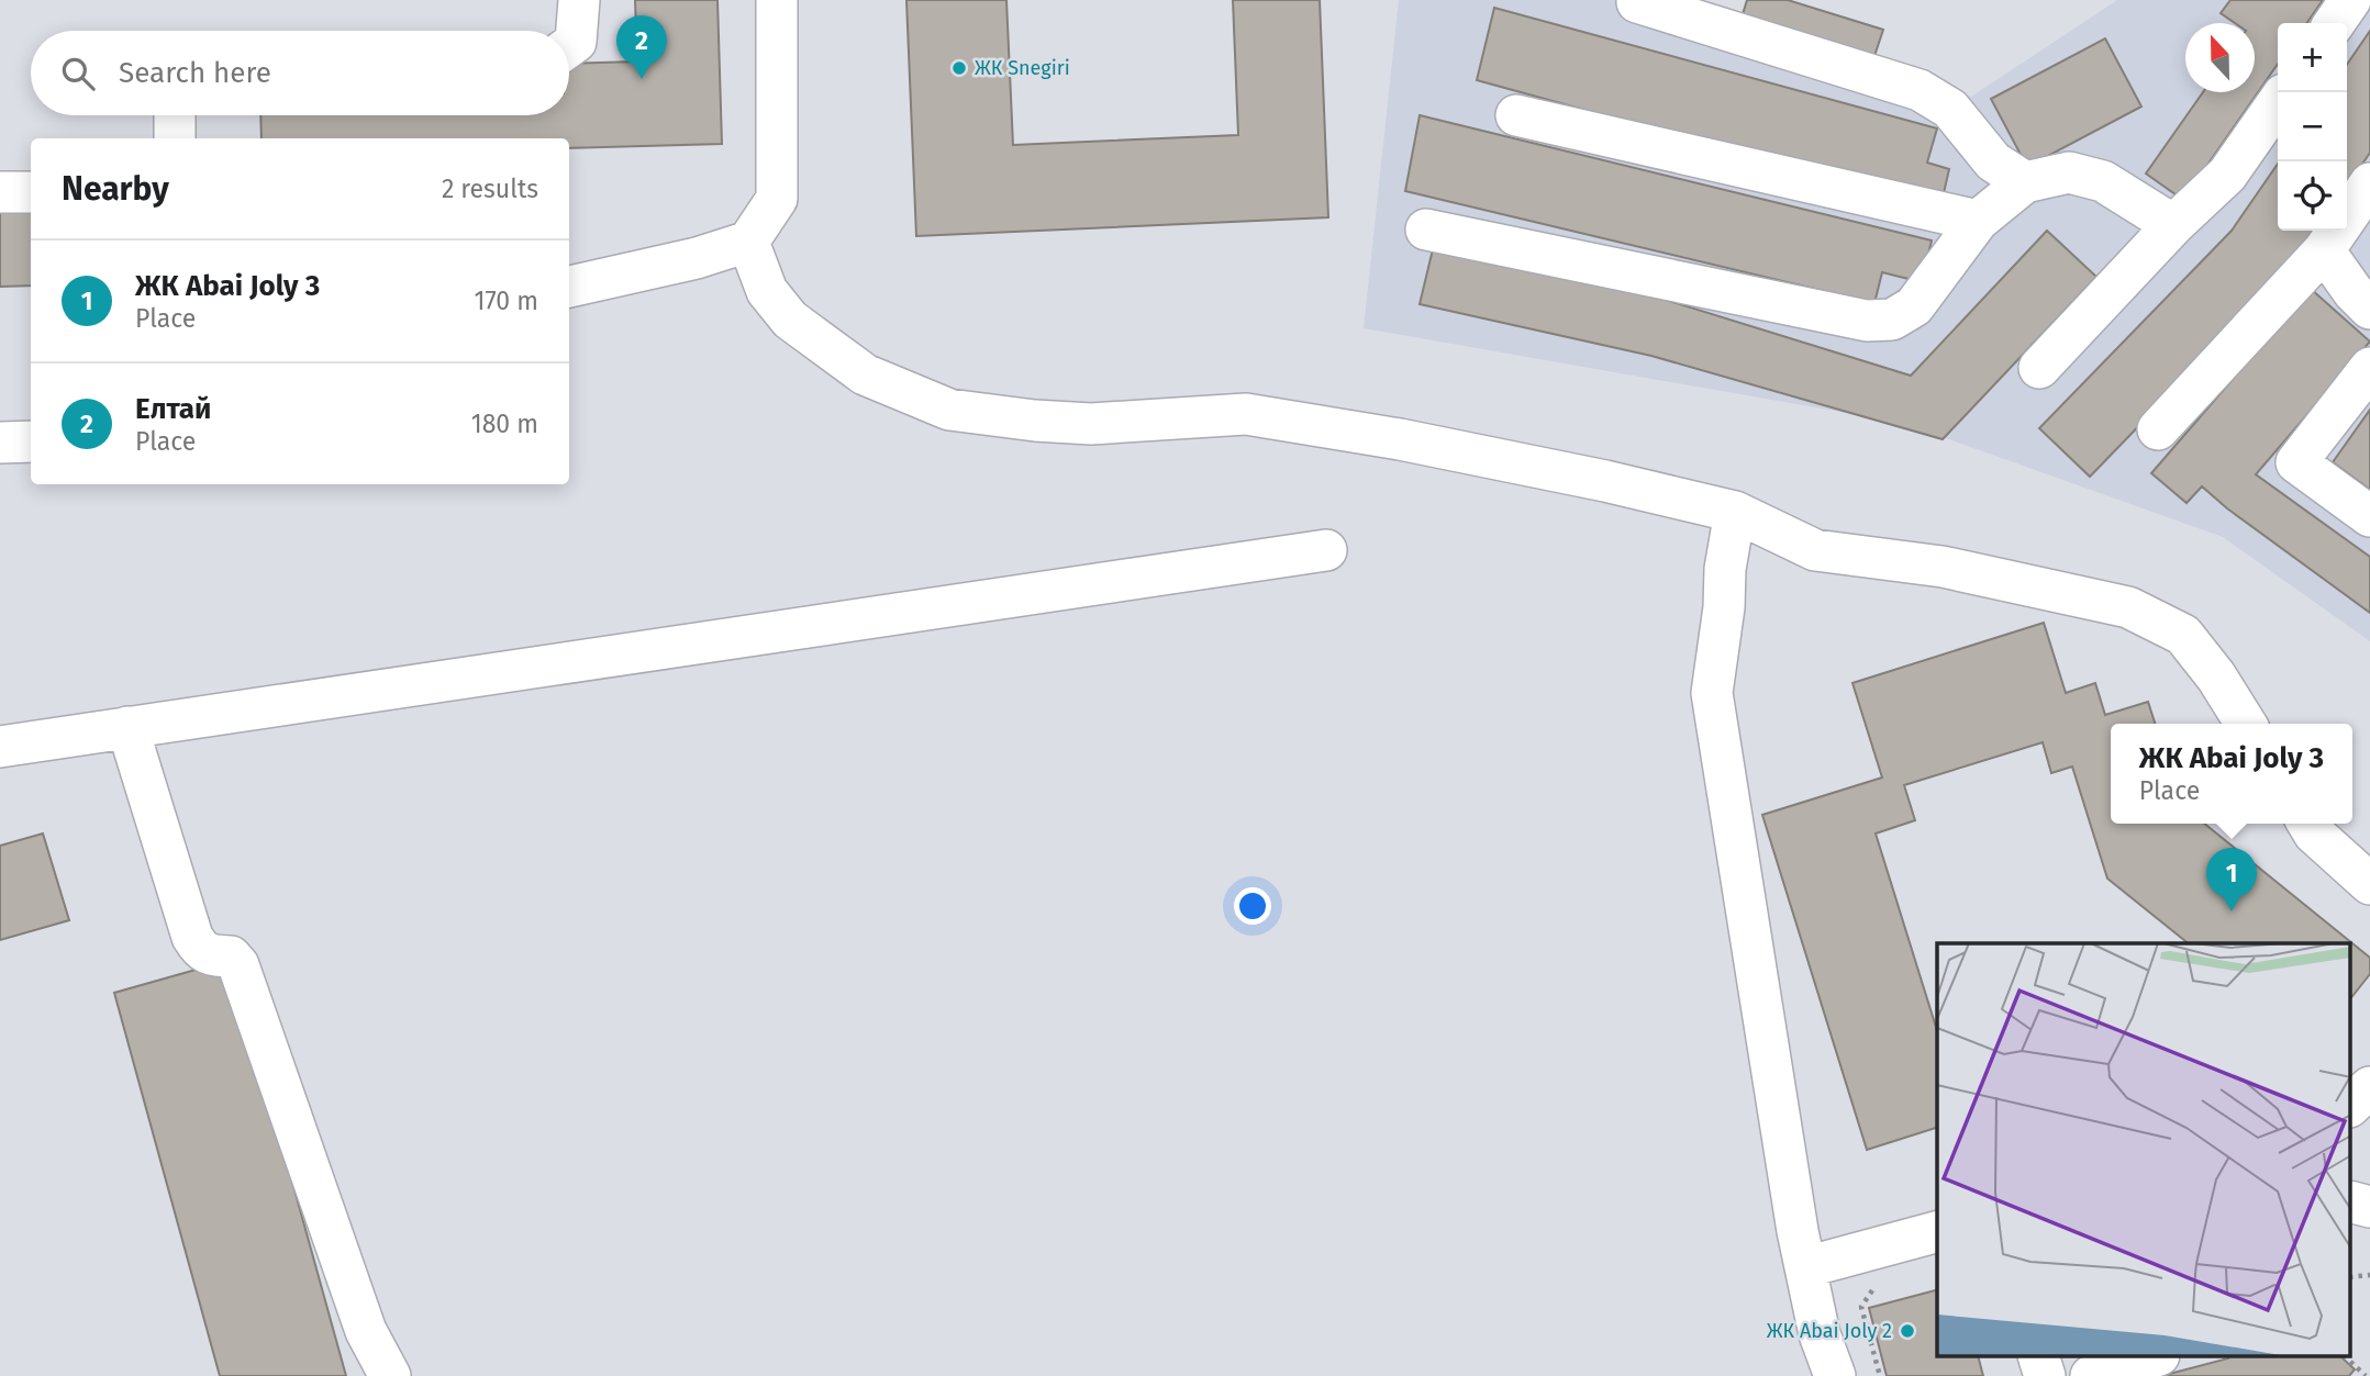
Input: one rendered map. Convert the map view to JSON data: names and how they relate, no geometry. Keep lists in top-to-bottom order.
{
  "places": ["ЖК Snegiri", "ЖК Abai Joly 2"],
  "north": "top",
  "page": {
    "pins": ["2", "1"],
    "map_buttons": ["+", "−"],
    "search": "Search here",
    "heading": ["Nearby", "2 results"],
    "list": [
      {
        "mark": "1",
        "name": "ЖК Abai Joly 3",
        "note": "Place",
        "value": "170 m"
      },
      {
        "mark": "2",
        "name": "Елтай",
        "note": "Place",
        "value": "180 m"
      }
    ],
    "popup": ["ЖК Abai Joly 3", "Place"]
  }
}
